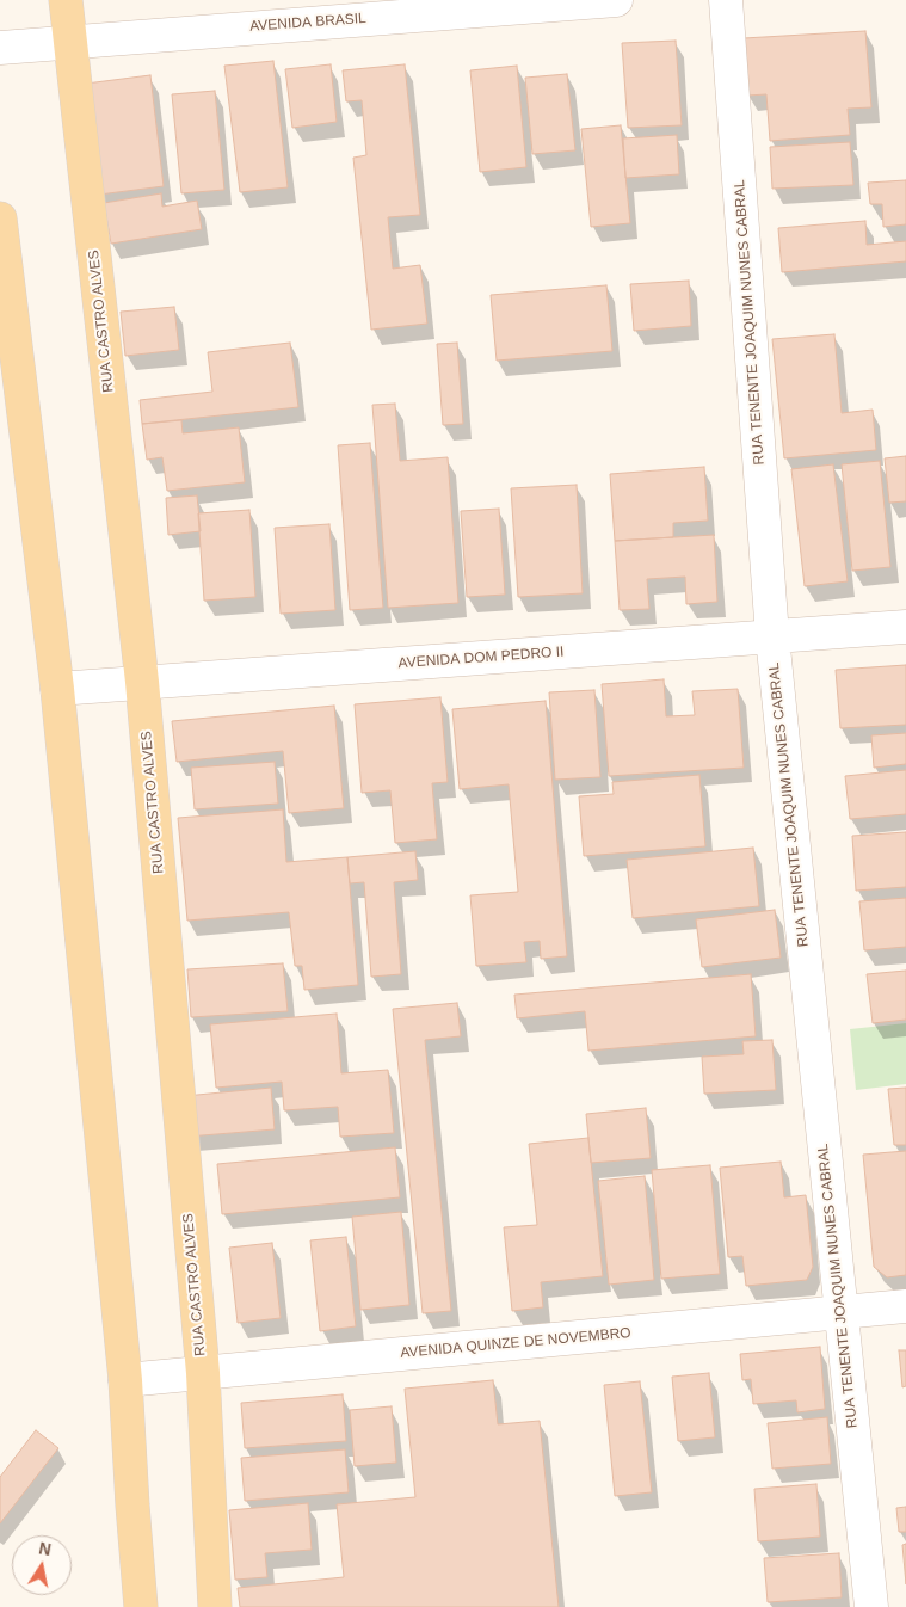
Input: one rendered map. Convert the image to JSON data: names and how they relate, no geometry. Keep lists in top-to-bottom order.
{
  "streets": {
    "main road": ["RUA CASTRO ALVES"],
    "street": [
      "AVENIDA BRASIL",
      "RUA TENENTE JOAQUIM NUNES CABRAL",
      "AVENIDA DOM PEDRO II",
      "AVENIDA QUINZE DE NOVEMBRO"
    ]
  },
  "crossings": [
    ["AVENIDA BRASIL", "RUA CASTRO ALVES"],
    ["RUA CASTRO ALVES", "AVENIDA DOM PEDRO II"],
    ["RUA CASTRO ALVES", "AVENIDA QUINZE DE NOVEMBRO"],
    ["RUA TENENTE JOAQUIM NUNES CABRAL", "AVENIDA DOM PEDRO II"],
    ["RUA TENENTE JOAQUIM NUNES CABRAL", "AVENIDA QUINZE DE NOVEMBRO"]
  ],
  "north": "top"
}
